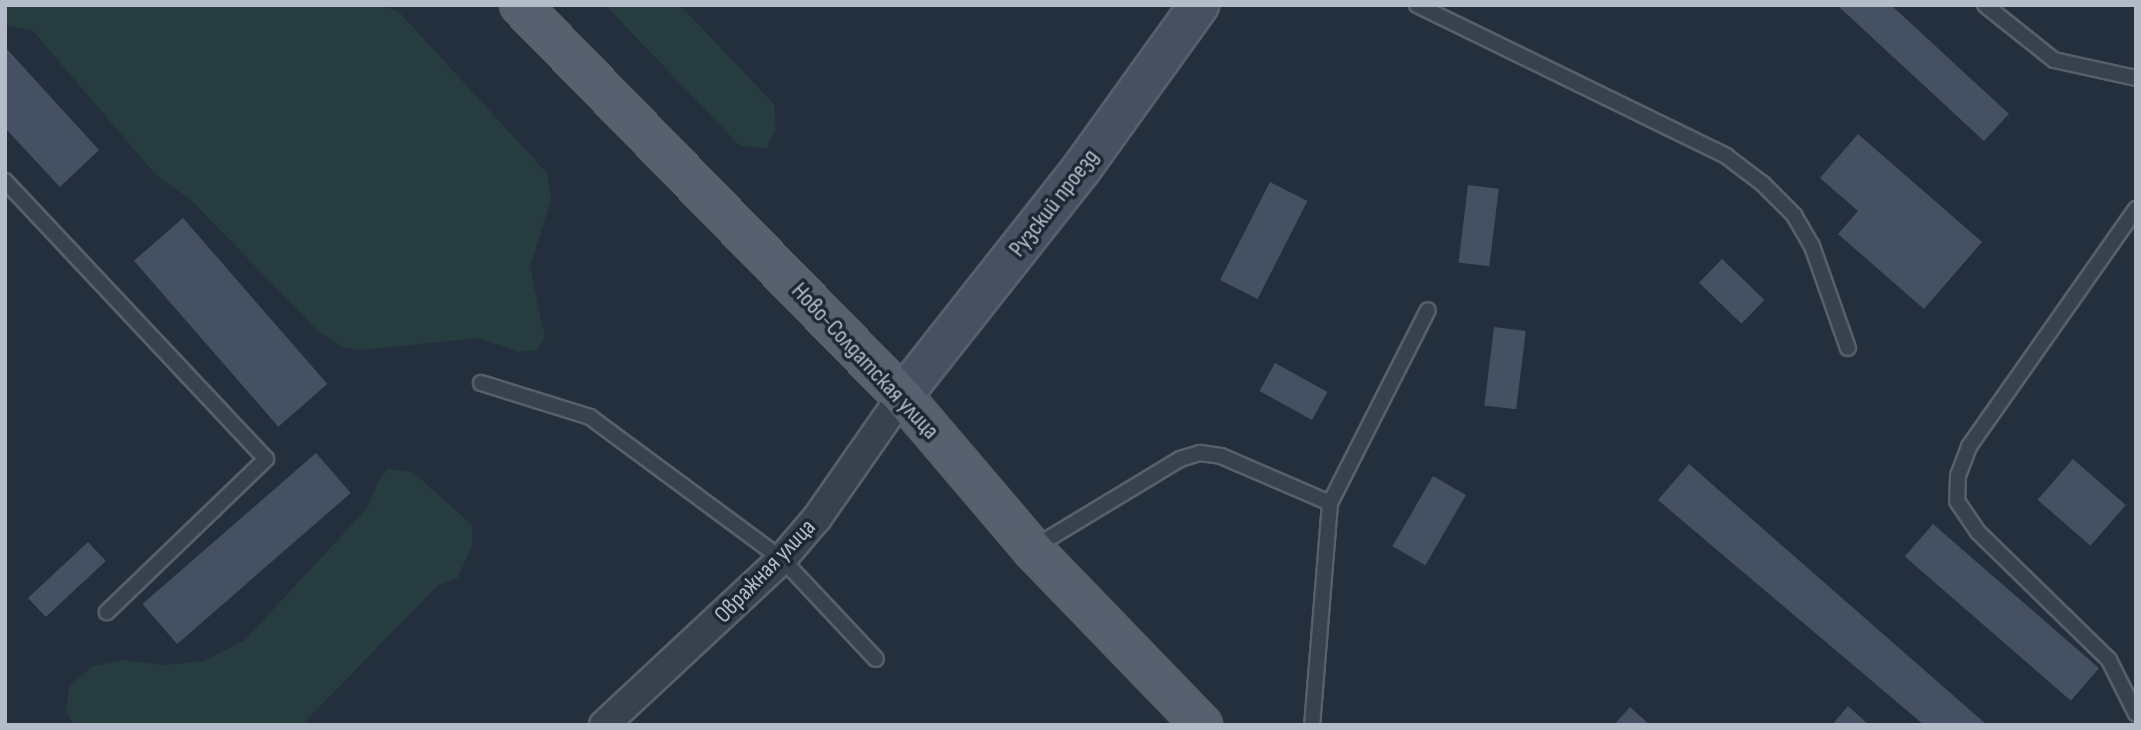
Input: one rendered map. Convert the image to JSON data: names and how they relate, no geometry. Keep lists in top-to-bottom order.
{
  "streets": {
    "main road": ["Ново-Солдатская улица"],
    "street": ["Рузский проезд", "Овражная улица"]
  },
  "crossings": [
    ["Рузский проезд", "Ново-Солдатская улица"],
    ["Рузский проезд", "Овражная улица"],
    ["Ново-Солдатская улица", "Овражная улица"]
  ]
}
